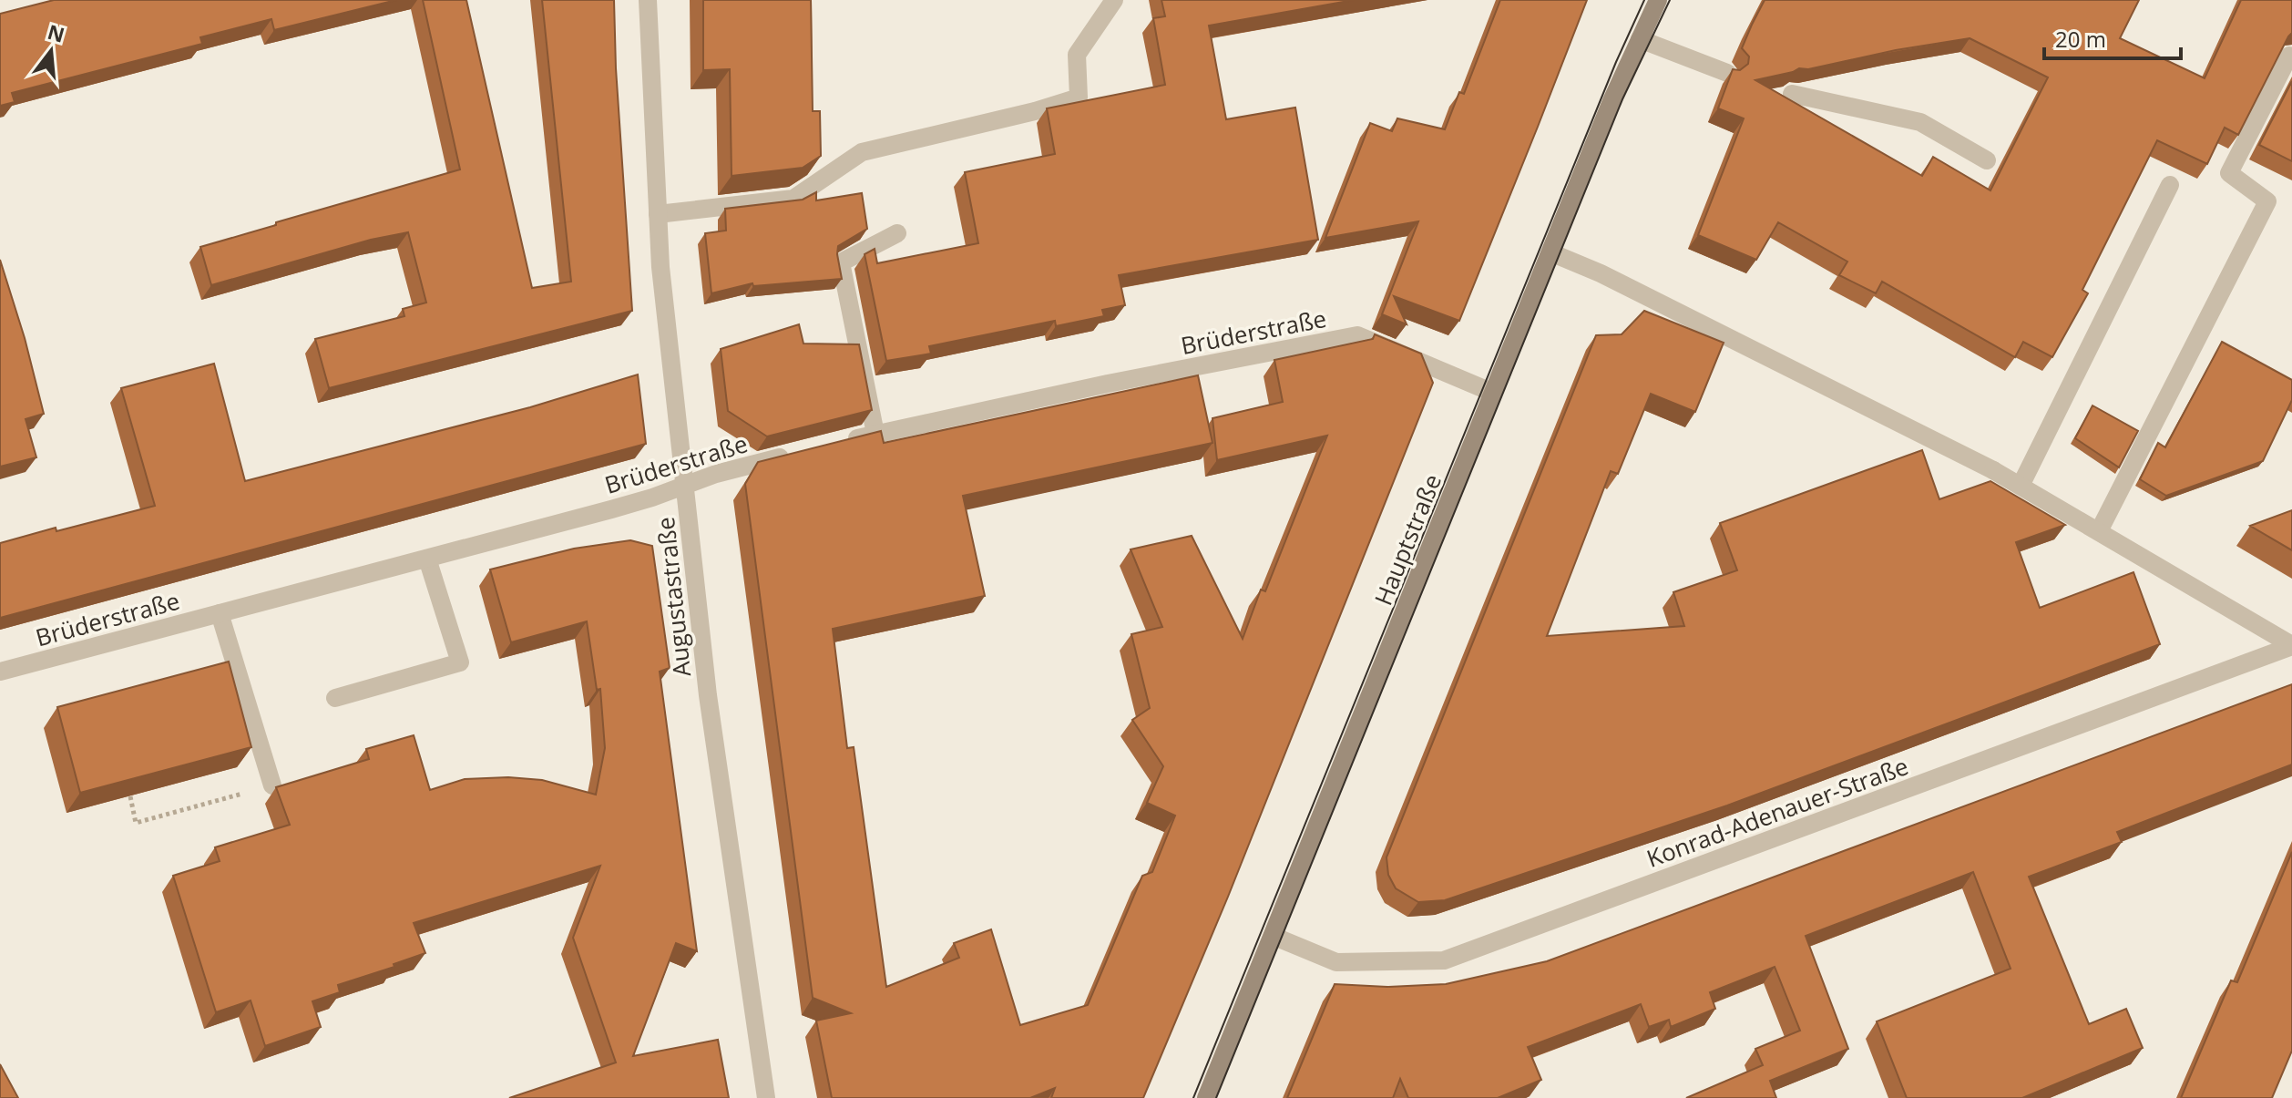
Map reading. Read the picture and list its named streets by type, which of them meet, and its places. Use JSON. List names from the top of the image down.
{
  "streets": {
    "main road": ["Hauptstraße"],
    "street": ["Brüderstraße", "Augustastraße", "Konrad-Adenauer-Straße"]
  },
  "crossings": [
    ["Brüderstraße", "Hauptstraße"],
    ["Brüderstraße", "Augustastraße"],
    ["Hauptstraße", "Konrad-Adenauer-Straße"]
  ],
  "scale_bar": "20 m",
  "north": "top"
}
